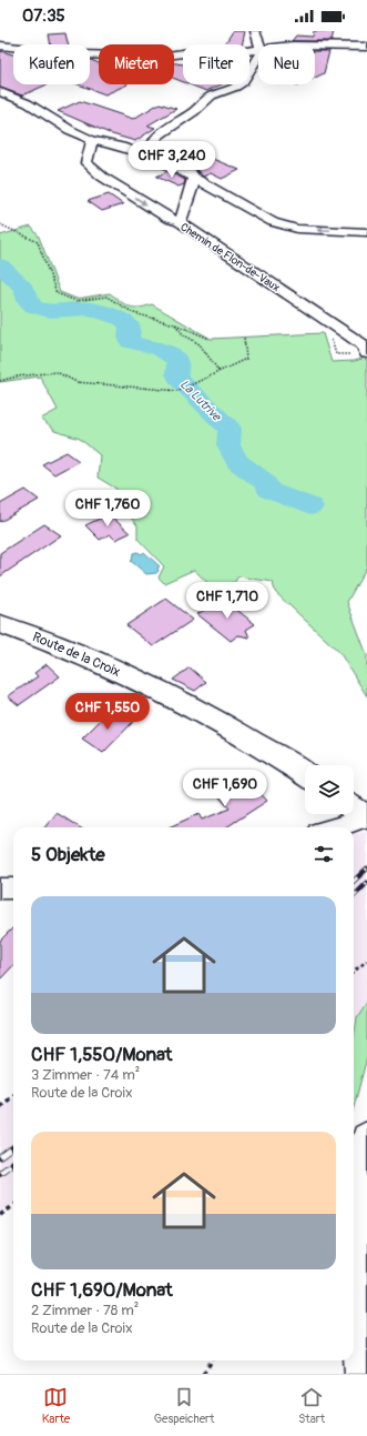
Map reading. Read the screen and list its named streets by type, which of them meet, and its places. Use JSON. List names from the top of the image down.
{
  "streets": {
    "street": ["Chemin de Flon-de-Vaux", "Route de la Croix"]
  },
  "water": ["La Lutrive"],
  "page": {
    "status": "07:35",
    "chip": [
      "Kaufen",
      "Mieten",
      "Filter",
      "Neu"
    ],
    "price": [
      "CHF 3,240",
      "CHF 1,760",
      "CHF 1,710",
      "CHF 1,550",
      "CHF 1,690"
    ],
    "heading": "5 Objekte",
    "list": [
      {
        "name": "CHF 1,550/Monat",
        "note": "3 Zimmer · 74 m² · Route de la Croix"
      },
      {
        "name": "CHF 1,690/Monat",
        "note": "2 Zimmer · 78 m² · Route de la Croix"
      }
    ],
    "tabs": ["Karte", "Gespeichert", "Start"]
  }
}
